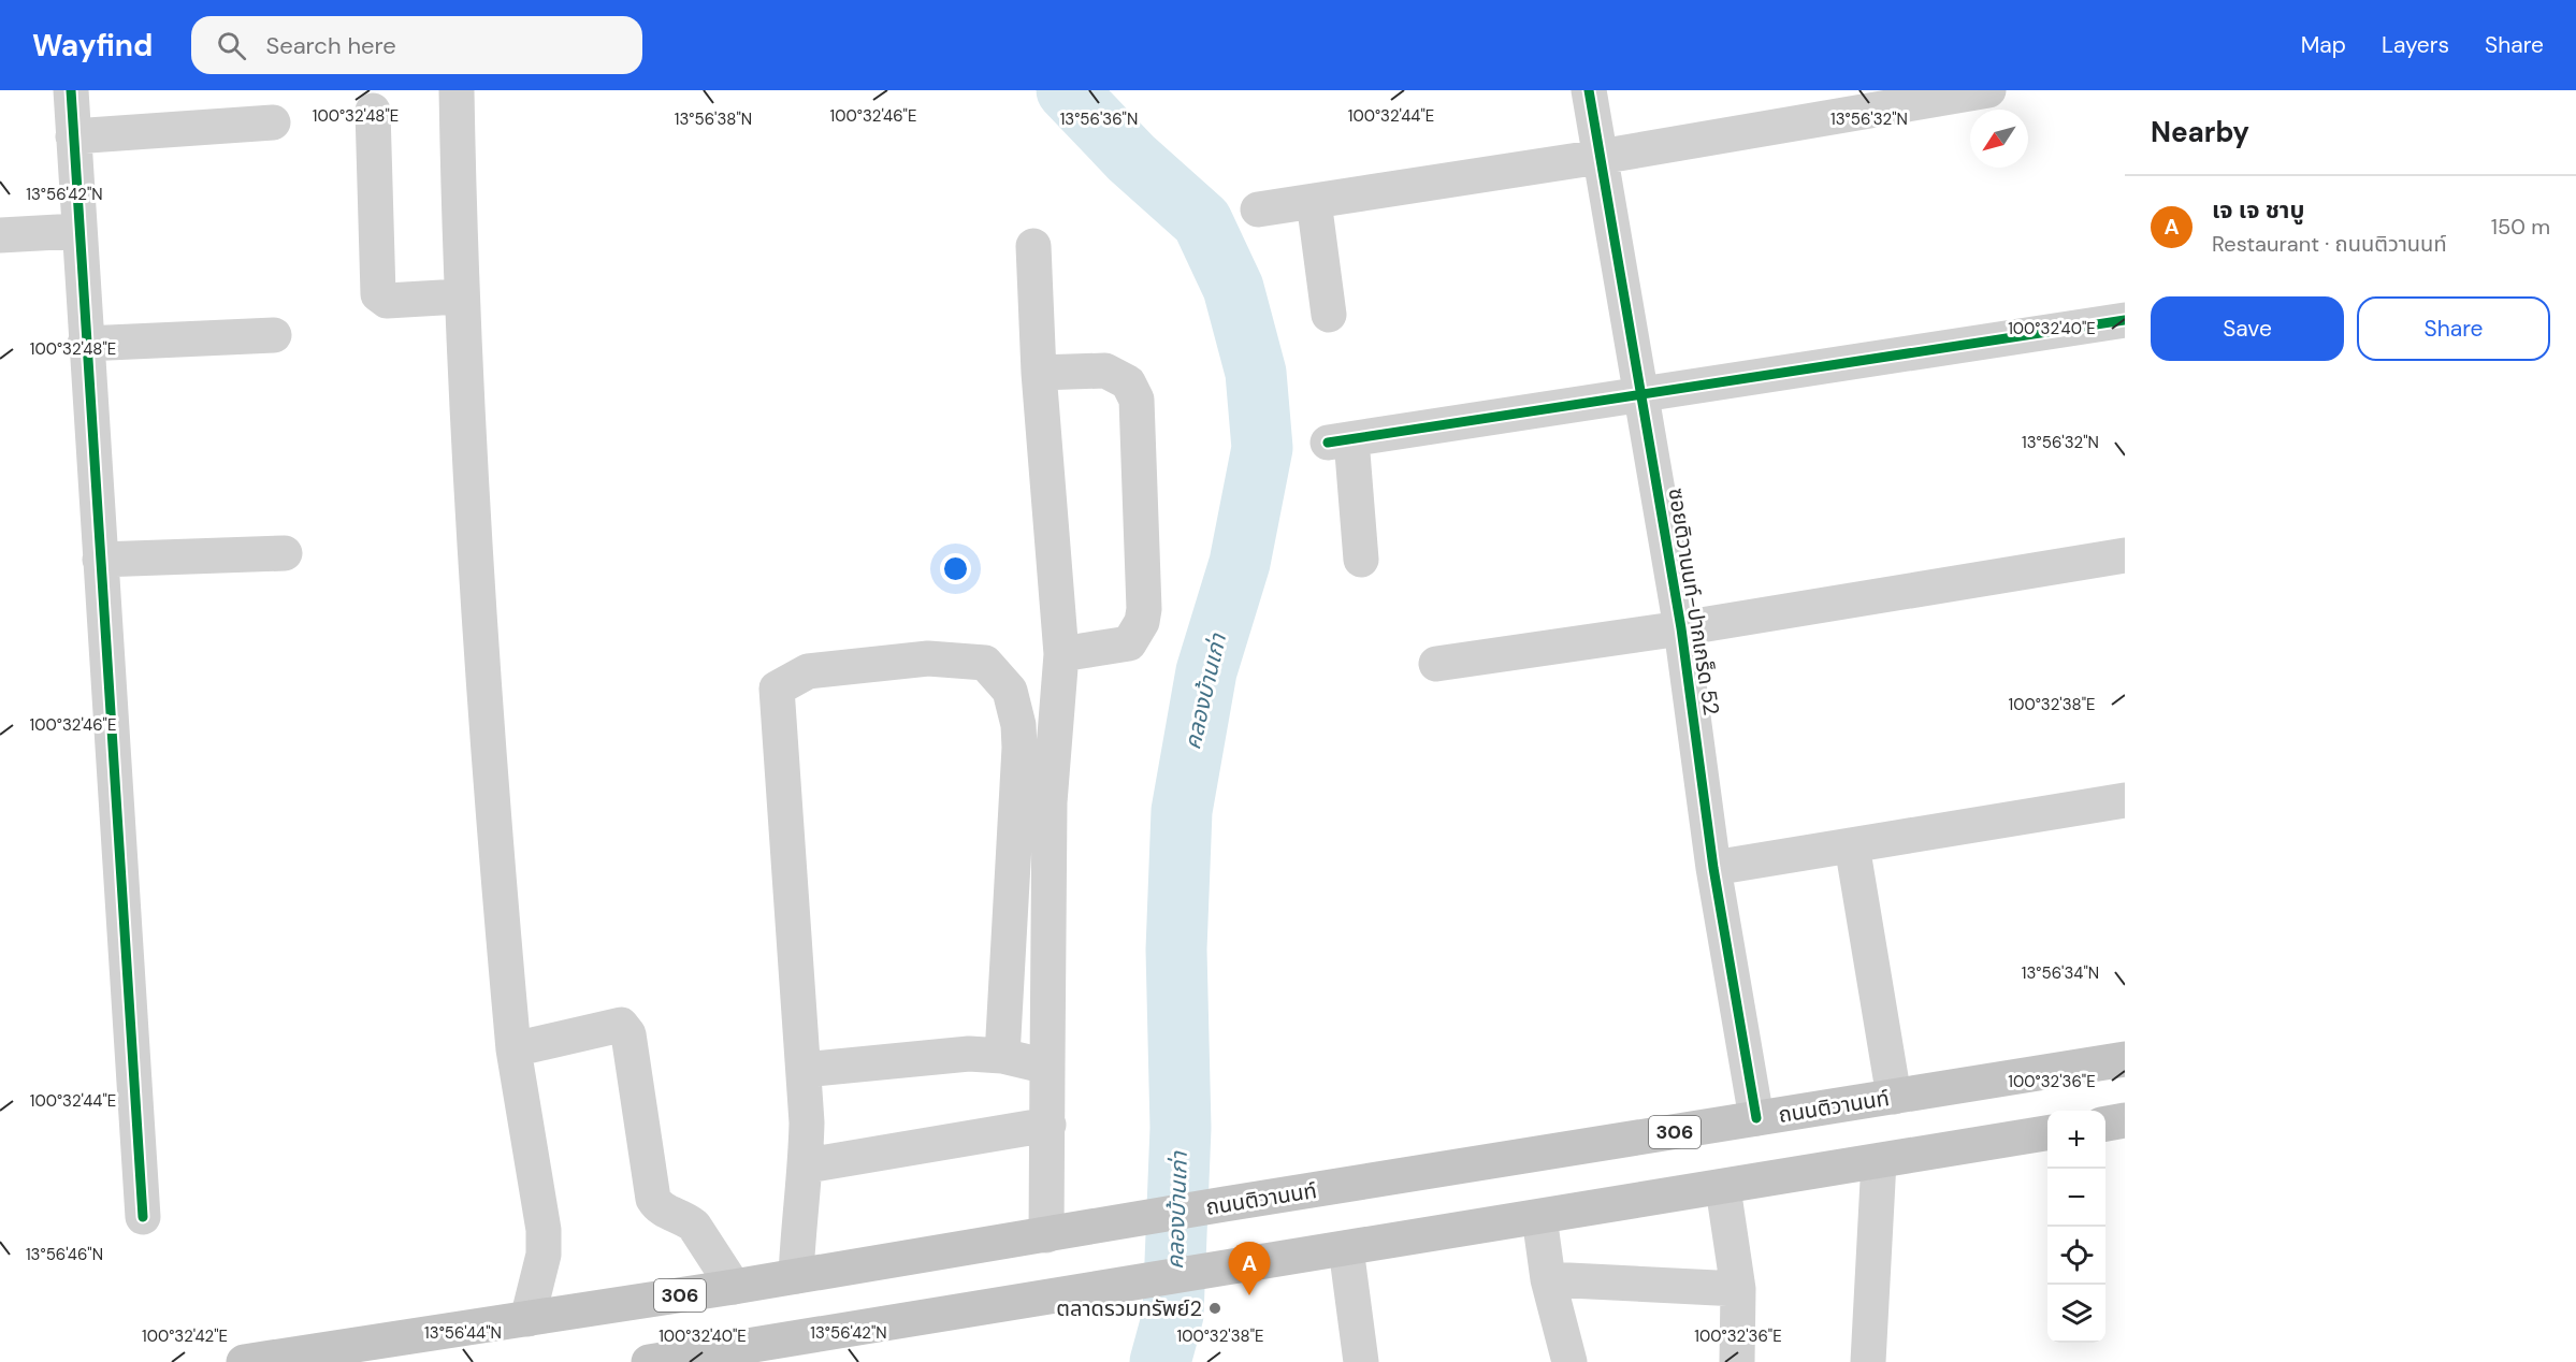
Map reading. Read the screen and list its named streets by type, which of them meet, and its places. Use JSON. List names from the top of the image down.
{
  "streets": {
    "main road": ["ถนนติวานนท์", "306"],
    "street": ["ซอยติวานนท์-ปากเกร็ด 52"]
  },
  "crossings": [
    ["ซอยติวานนท์-ปากเกร็ด 52", "ถนนติวานนท์"]
  ],
  "water": ["คลองบ้านเก่า"],
  "places": ["ตลาดรวมทรัพย์2"],
  "north": "bottom left",
  "page": {
    "header": "Wayfind",
    "search": "Search here",
    "nav": ["Map", "Layers", "Share"],
    "heading": "Nearby",
    "list": [
      {
        "mark": "A",
        "name": "เจ เจ ชาบู",
        "note": "Restaurant · ถนนติวานนท์",
        "value": "150 m"
      }
    ],
    "buttons": ["Save", "Share"],
    "map_buttons": ["+", "−"],
    "pins": "A"
  },
  "coordinates": [
    "100°32'48\"E",
    "100°32'46\"E",
    "100°32'44\"E",
    "13°56'38\"N",
    "13°56'36\"N",
    "13°56'32\"N",
    "13°56'42\"N",
    "100°32'40\"E",
    "100°32'38\"E",
    "13°56'34\"N",
    "100°32'36\"E",
    "13°56'46\"N",
    "13°56'44\"N",
    "100°32'42\"E"
  ]
}
